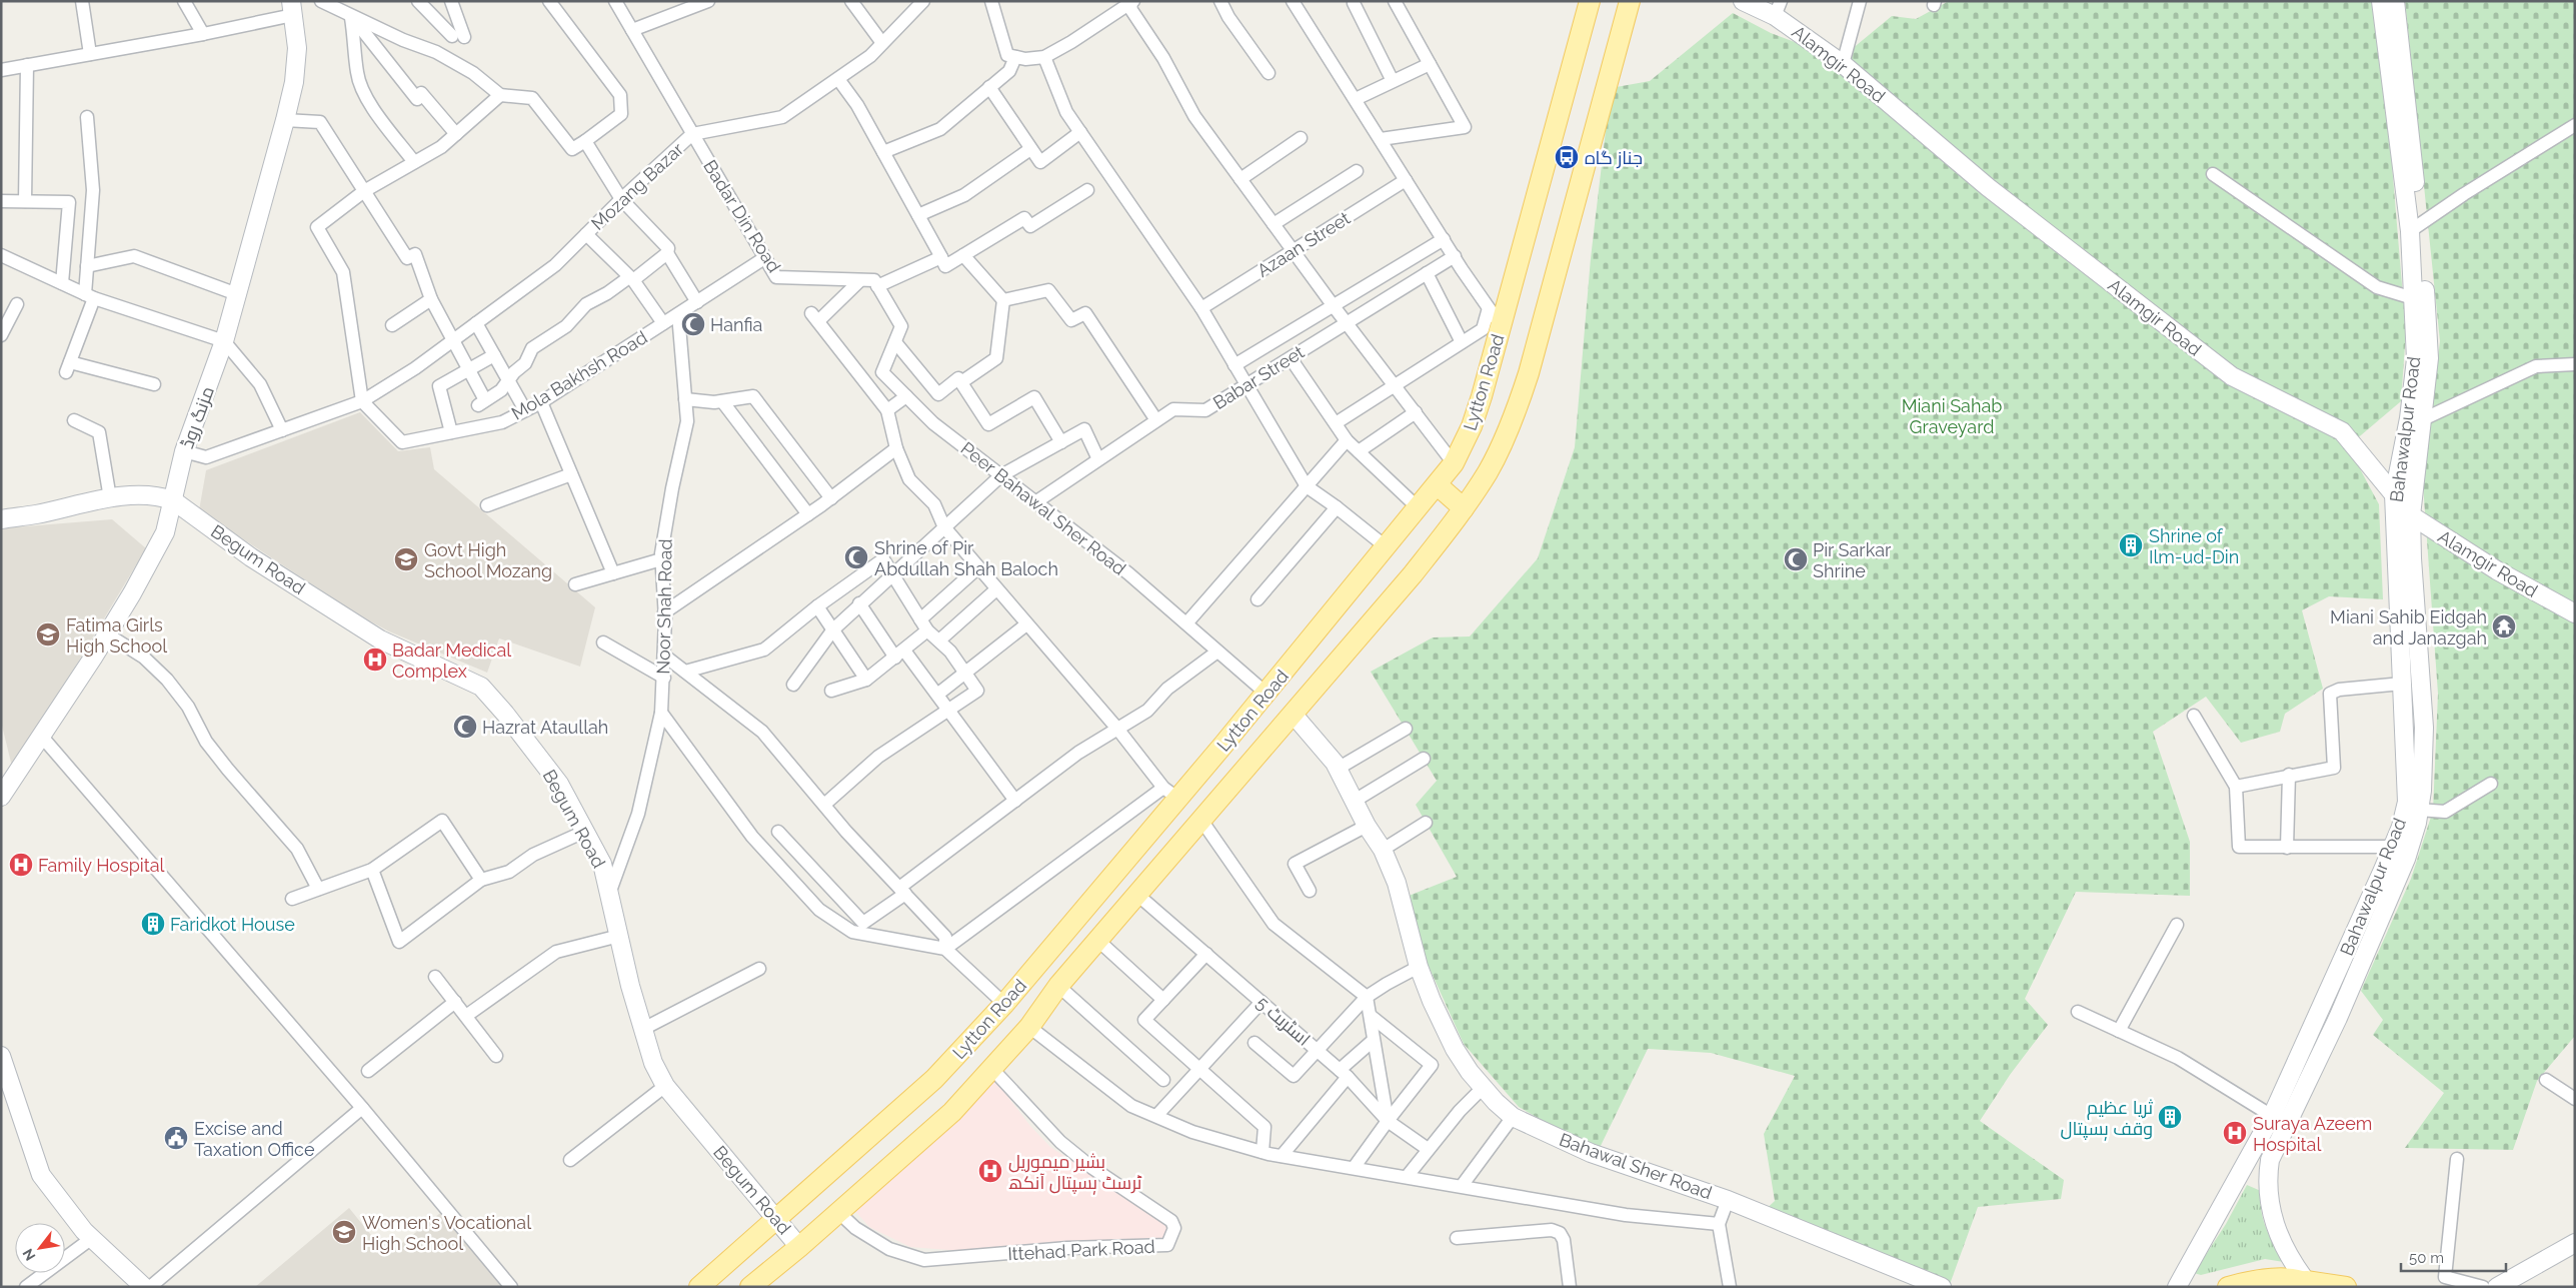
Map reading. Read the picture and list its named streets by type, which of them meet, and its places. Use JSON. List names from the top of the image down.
{
  "streets": {
    "main road": [
      "Alamgir Road",
      "Lytton Road",
      "مزنگ روڈ",
      "Bahawalpur Road",
      "Begum Road",
      "Bahawal Sher Road"
    ],
    "street": [
      "Mozang Bazar",
      "Badar Din Road",
      "Azaan Street",
      "Mola Bakhsh Road",
      "Babar Street",
      "Peer Bahawal Sher Road",
      "Noor Shah Road",
      "اسٹریٹ 5",
      "Ittehad Park Road"
    ]
  },
  "crossings": [
    ["Alamgir Road", "Bahawalpur Road"],
    ["Mozang Bazar", "Badar Din Road"],
    ["Mozang Bazar", "Mola Bakhsh Road"],
    ["Mozang Bazar", "مزنگ روڈ"],
    ["Badar Din Road", "Mola Bakhsh Road"],
    ["Badar Din Road", "Peer Bahawal Sher Road"],
    ["Mola Bakhsh Road", "Noor Shah Road"],
    ["Babar Street", "Peer Bahawal Sher Road"],
    ["Lytton Road", "Peer Bahawal Sher Road"],
    ["Lytton Road", "Begum Road"],
    ["Lytton Road", "اسٹریٹ 5"],
    ["Lytton Road", "Bahawal Sher Road"],
    ["Lytton Road", "Ittehad Park Road"],
    ["مزنگ روڈ", "Begum Road"],
    ["Begum Road", "Noor Shah Road"]
  ],
  "parks": ["Miani Sahab Graveyard"],
  "places": {
    "bus stop": ["جناز گاہ"],
    "mosque": [
      "Hanfia",
      "Shrine of Pir Abdullah Shah Baloch",
      "Pir Sarkar Shrine",
      "Hazrat Ataullah"
    ],
    "building": ["Shrine of Ilm-ud-Din", "Faridkot House", "ثریا عظیم وقف ہسپتال"],
    "school or university": ["Govt High School Mozang", "Fatima Girls High School", "Women's Vocational High School"],
    "temple": ["Miani Sahib Eidgah and Janazgah"],
    "hospital": [
      "Badar Medical Complex",
      "Family Hospital",
      "Suraya Azeem Hospital",
      "بشیر میموریل ٹرسٹ ہسپتال آنکھ"
    ],
    "public building": ["Excise and Taxation Office"]
  },
  "scale_bar": "50 m",
  "north": "bottom left"
}
